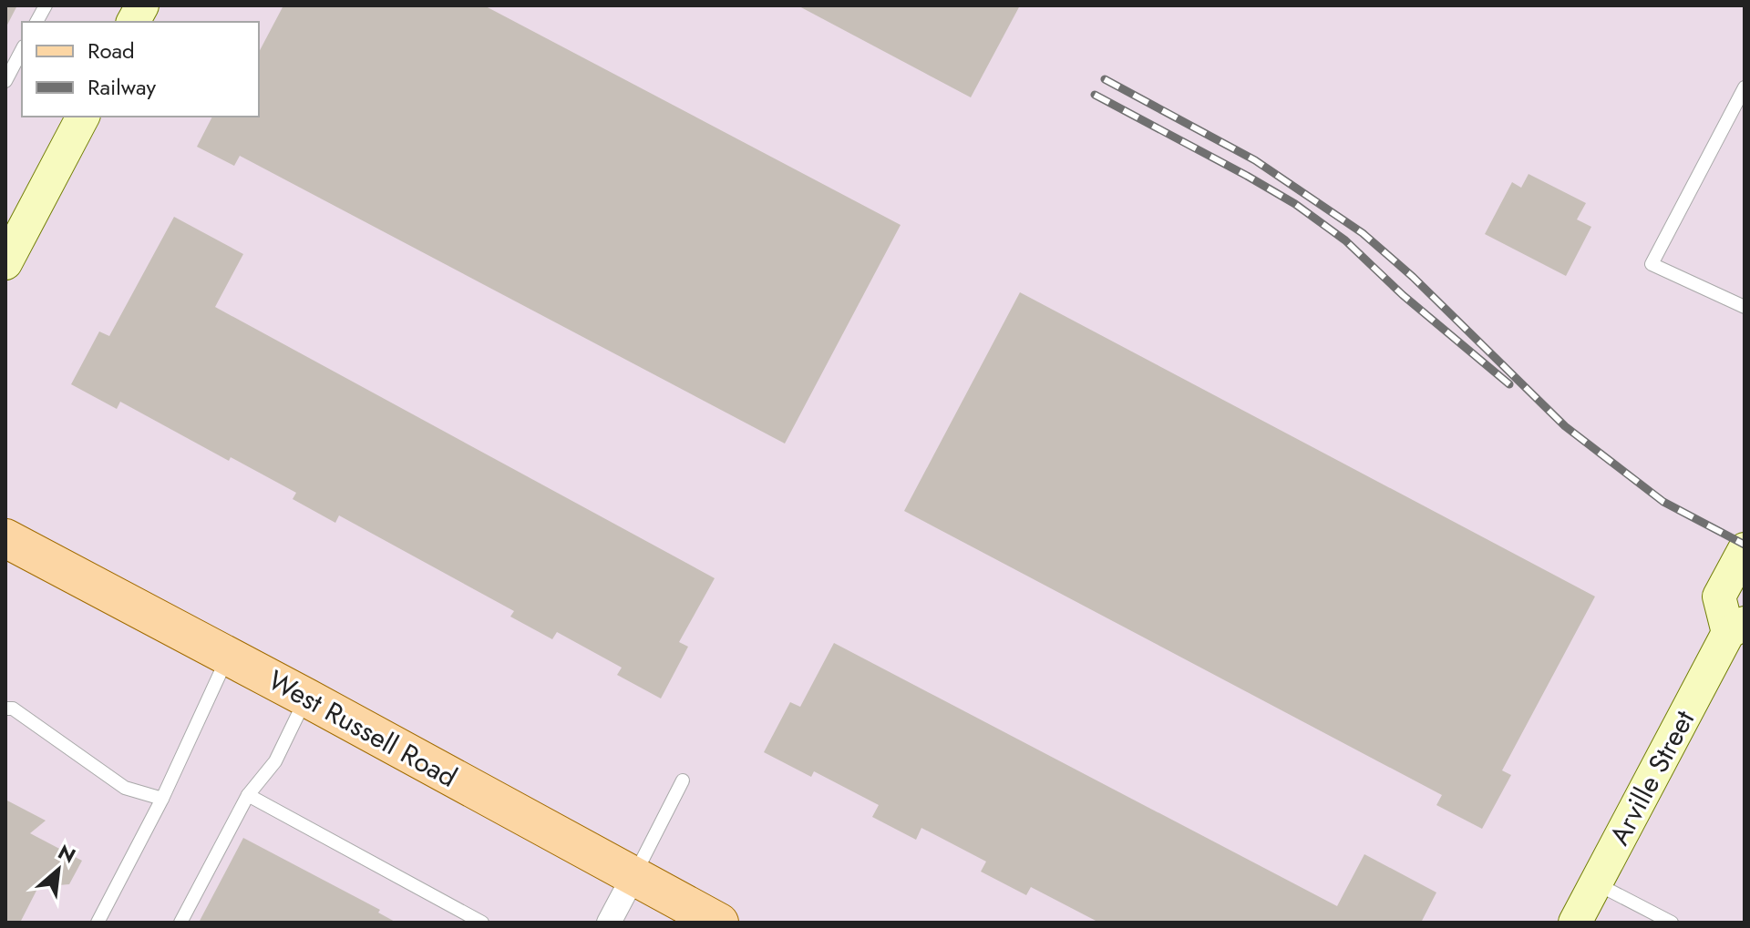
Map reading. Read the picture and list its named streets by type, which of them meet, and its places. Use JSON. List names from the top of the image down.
{
  "streets": {
    "main road": ["West Russell Road"],
    "street": ["Arville Street"]
  },
  "legend": ["Road", "Railway"],
  "north": "top right"
}
